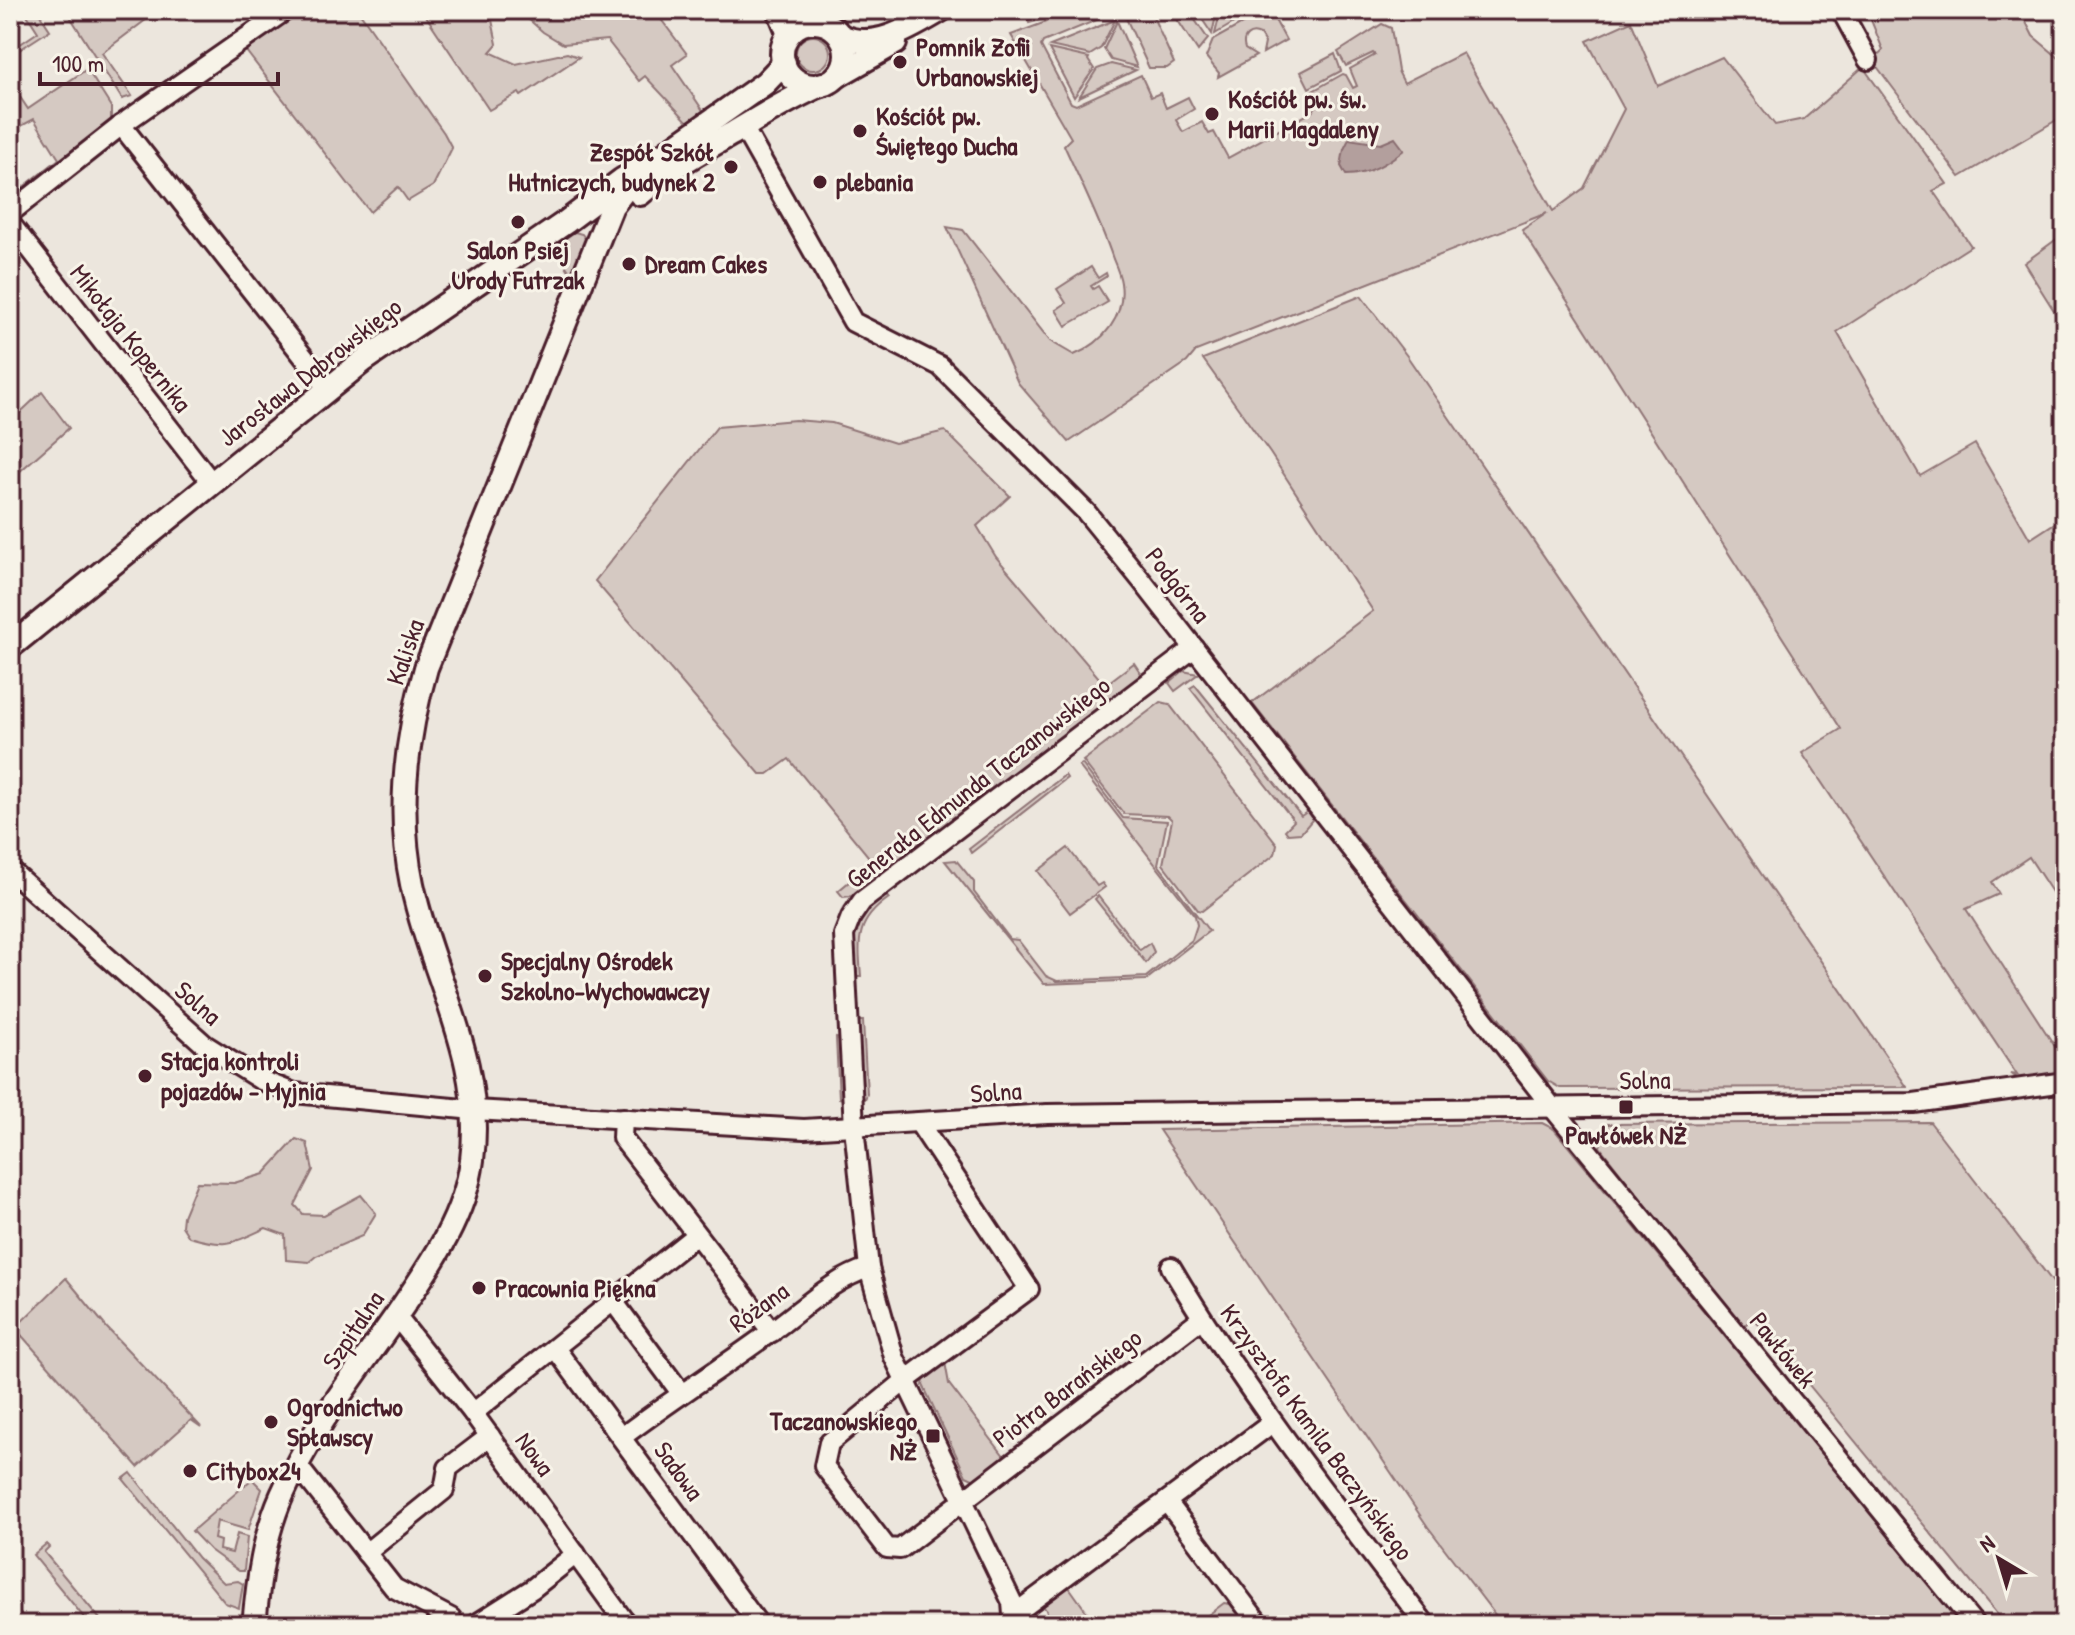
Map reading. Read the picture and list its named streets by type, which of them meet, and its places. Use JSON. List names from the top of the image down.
{
  "streets": {
    "street": [
      "Mikołaja Kopernika",
      "Jarosława Dąbrowskiego",
      "Podgórna",
      "Kaliska",
      "Generała Edmunda Taczanowskiego",
      "Solna",
      "Różana",
      "Szpitalna",
      "Pawłówek",
      "Piotra Barańskiego",
      "Krzysztofa Kamila Baczyńskiego",
      "Nowa",
      "Sadowa"
    ]
  },
  "crossings": [
    ["Mikołaja Kopernika", "Jarosława Dąbrowskiego"],
    ["Jarosława Dąbrowskiego", "Kaliska"],
    ["Podgórna", "Generała Edmunda Taczanowskiego"],
    ["Podgórna", "Solna"],
    ["Podgórna", "Pawłówek"],
    ["Kaliska", "Solna"],
    ["Kaliska", "Szpitalna"],
    ["Generała Edmunda Taczanowskiego", "Solna"],
    ["Generała Edmunda Taczanowskiego", "Różana"],
    ["Generała Edmunda Taczanowskiego", "Piotra Barańskiego"],
    ["Solna", "Szpitalna"],
    ["Solna", "Pawłówek"],
    ["Solna", "Piotra Barańskiego"],
    ["Różana", "Sadowa"],
    ["Szpitalna", "Nowa"],
    ["Piotra Barańskiego", "Krzysztofa Kamila Baczyńskiego"]
  ],
  "places": {
    "other": [
      "Pomnik Zofii Urbanowskiej",
      "Kościół pw. św. Marii Magdaleny",
      "Kościół pw. Świętego Ducha",
      "Zespół Szkół Hutniczych, budynek 2",
      "plebania",
      "Salon Psiej Urody Futrzak",
      "Dream Cakes",
      "Specjalny Ośrodek Szkolno-Wychowawczy",
      "Stacja kontroli pojazdów - Myjnia",
      "Pracownia Piękna",
      "Ogrodnictwo Spławscy",
      "Citybox24"
    ],
    "transit": ["Pawłówek NŻ", "Taczanowskiego NŻ"]
  },
  "scale_bar": "100 m",
  "north": "top left"
}
